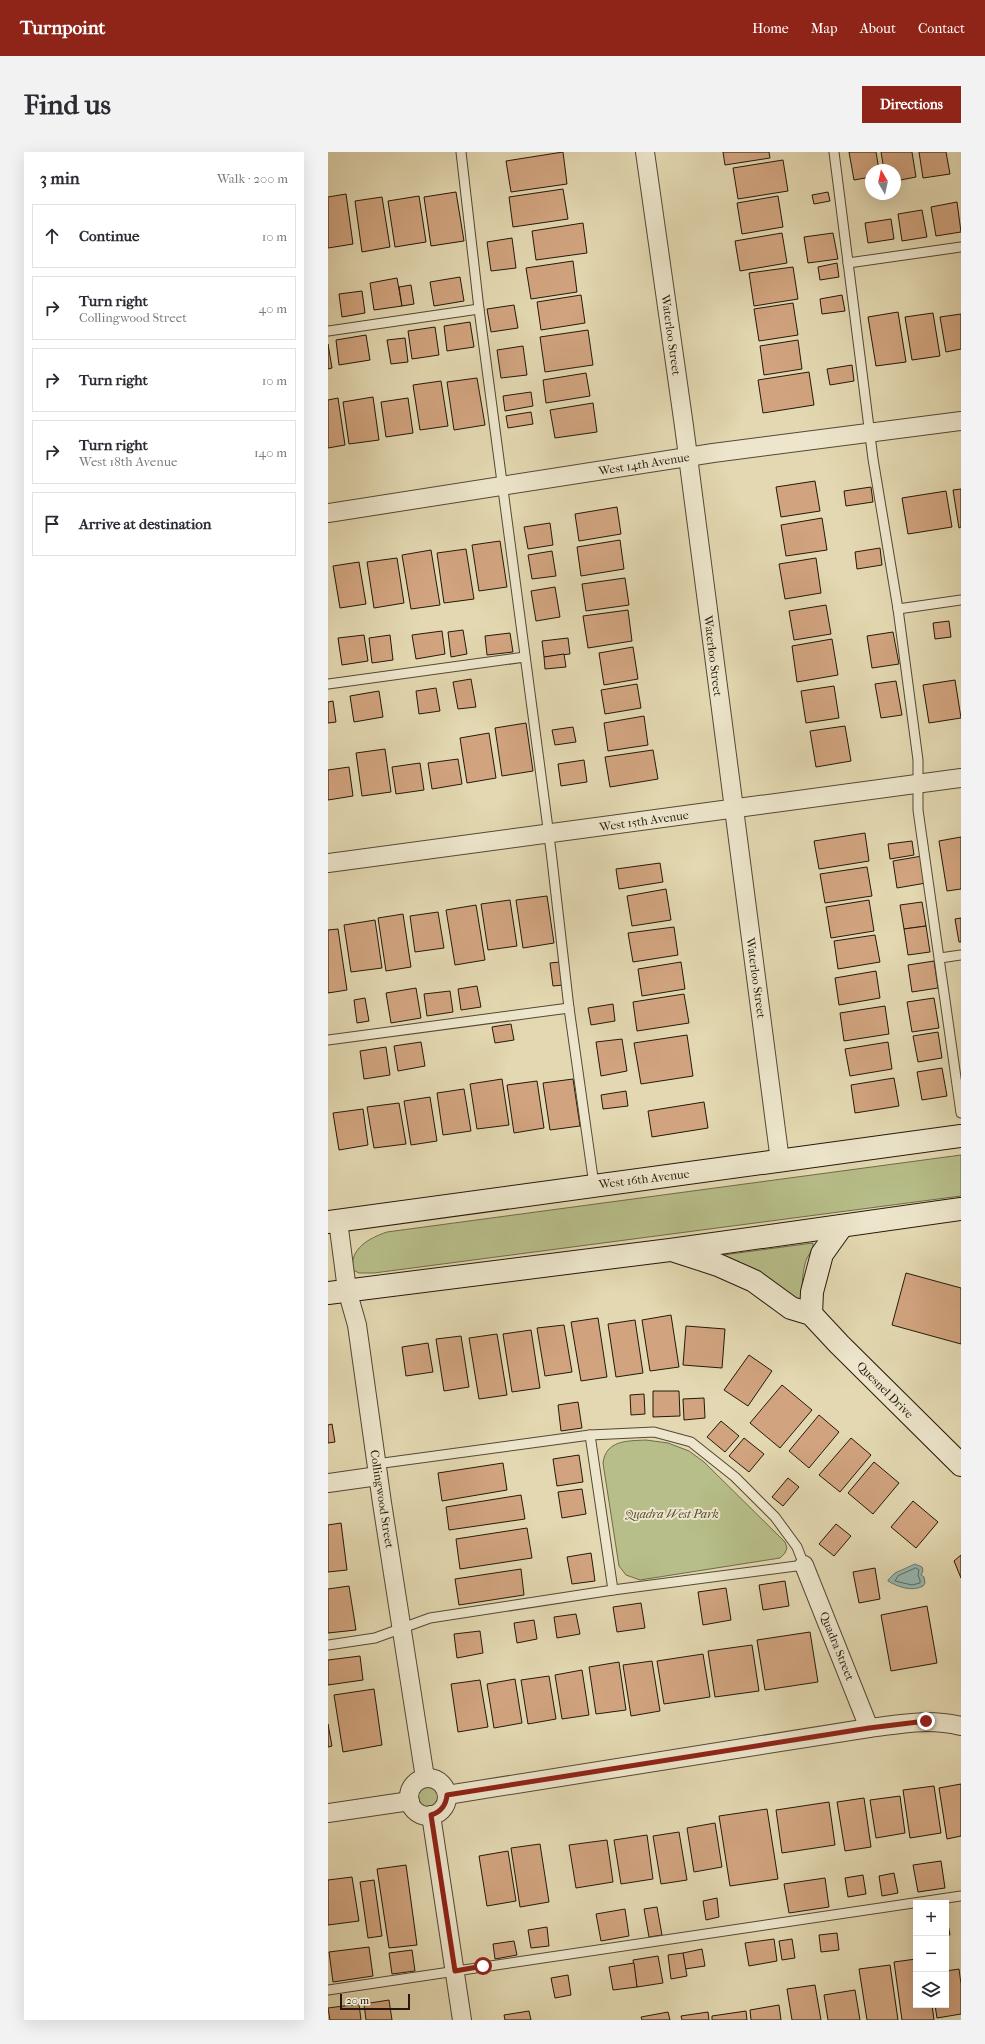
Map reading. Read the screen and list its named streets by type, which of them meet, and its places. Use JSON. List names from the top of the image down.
{
  "streets": {
    "main road": ["West 16th Avenue", "Quesnel Drive"],
    "street": [
      "Waterloo Street",
      "West 14th Avenue",
      "West 15th Avenue",
      "Collingwood Street",
      "Quadra Street"
    ]
  },
  "crossings": [
    ["Waterloo Street", "West 14th Avenue"],
    ["Waterloo Street", "West 15th Avenue"],
    ["Waterloo Street", "West 16th Avenue"],
    ["West 16th Avenue", "Collingwood Street"]
  ],
  "parks": ["Quadra West Park"],
  "scale_bar": "20 m",
  "north": "top",
  "page": {
    "header": "Turnpoint",
    "nav": [
      "Home",
      "Map",
      "About",
      "Contact"
    ],
    "buttons": "Directions",
    "title": "Find us",
    "heading": ["3 min", "Walk · 200 m"],
    "list": [
      ["Continue", "10 m"],
      ["Turn right", "Collingwood Street", "40 m"],
      ["Turn right", "10 m"],
      ["Turn right", "West 18th Avenue", "140 m"],
      "Arrive at destination"
    ],
    "map_buttons": ["+", "−"],
    "scale": "20 m"
  }
}
